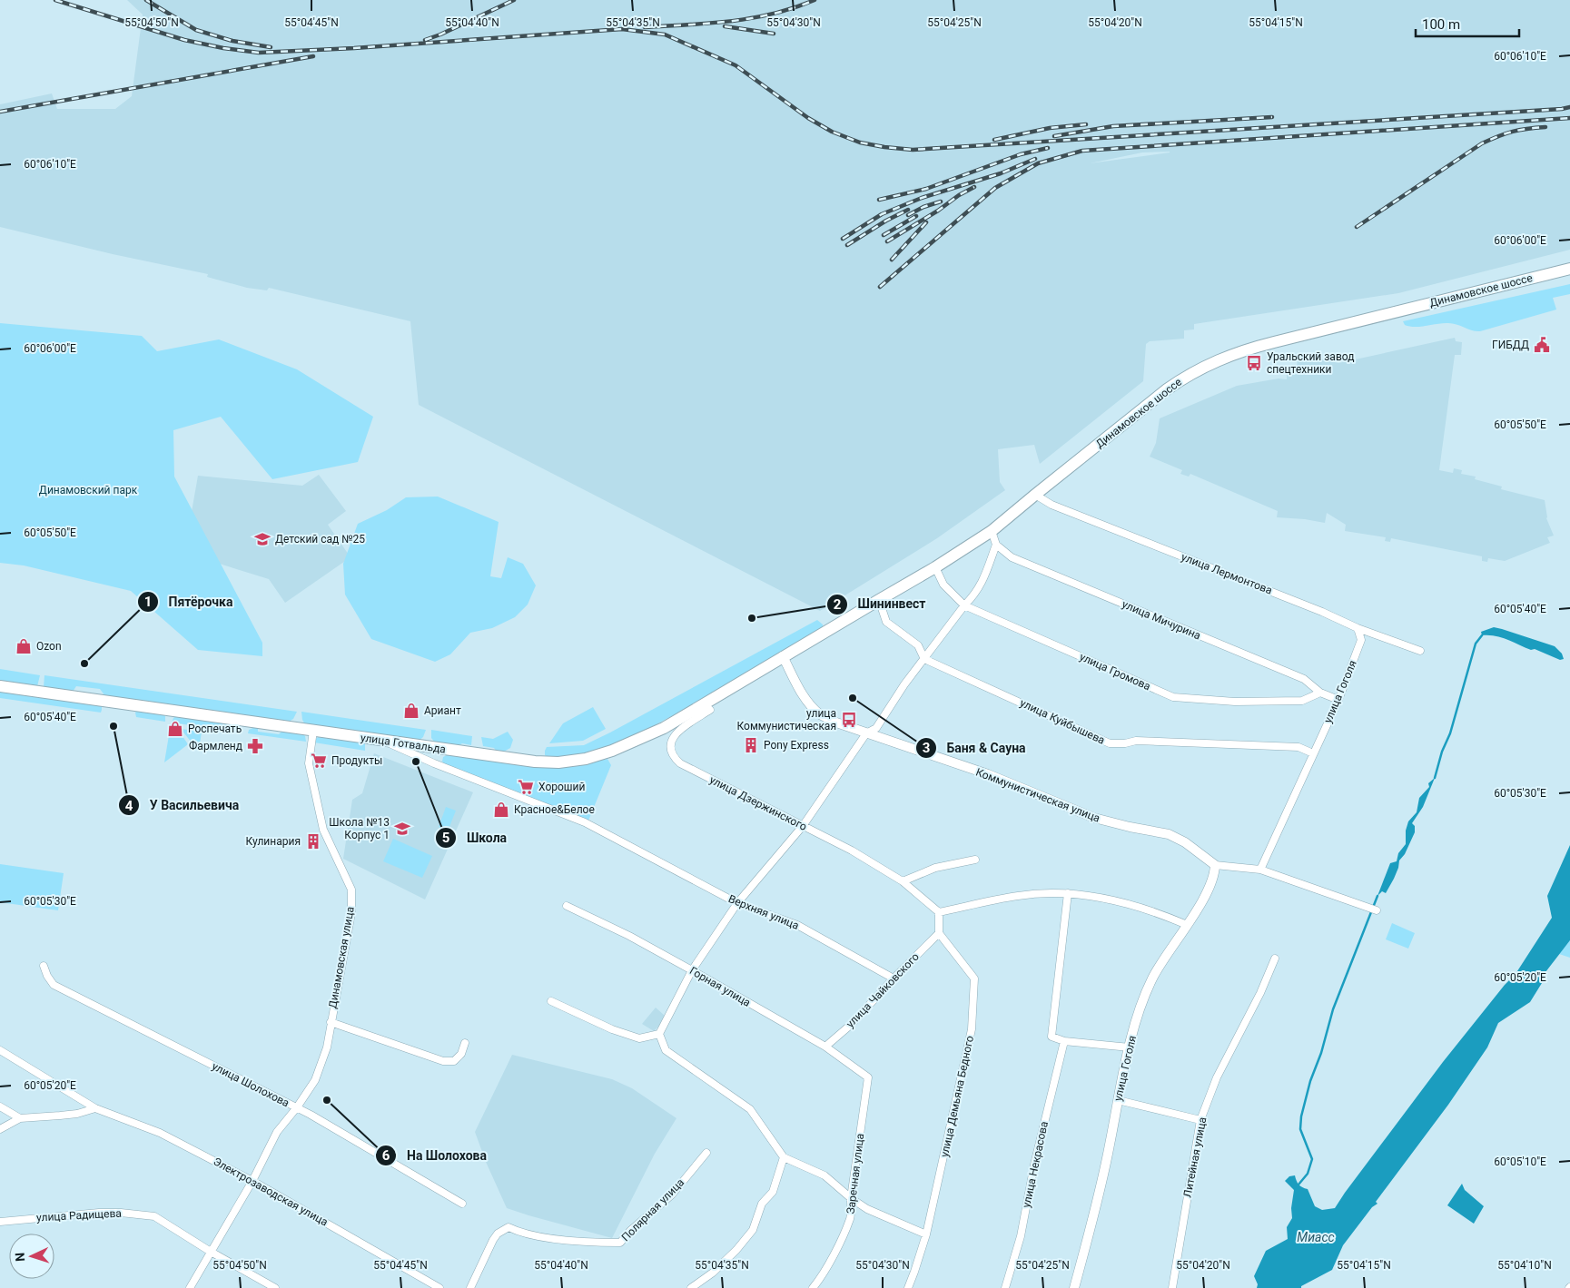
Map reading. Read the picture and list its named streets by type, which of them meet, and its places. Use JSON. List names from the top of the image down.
{
  "streets": {
    "main road": ["Динамовское шоссе", "улица Готвальда"],
    "street": [
      "улица Лермонтова",
      "улица Мичурина",
      "улица Громова",
      "улица Гоголя",
      "улица Куйбышева",
      "Коммунистическая улица",
      "улица Дзержинского",
      "Верхняя улица",
      "Динамовская улица",
      "Горная улица",
      "улица Чайковского",
      "улица Шолохова",
      "улица Демьяна Бедного",
      "Литейная улица",
      "улица Некрасова",
      "Заречная улица",
      "Электрозаводская улица",
      "Полярная улица",
      "улица Радищева"
    ]
  },
  "crossings": [
    ["Динамовское шоссе", "улица Лермонтова"],
    ["Динамовское шоссе", "улица Громова"],
    ["Динамовское шоссе", "улица Готвальда"],
    ["Динамовское шоссе", "Коммунистическая улица"],
    ["улица Лермонтова", "улица Гоголя"],
    ["улица Мичурина", "улица Громова"],
    ["улица Мичурина", "улица Гоголя"],
    ["улица Гоголя", "улица Куйбышева"],
    ["улица Гоголя", "Коммунистическая улица"],
    ["улица Готвальда", "Коммунистическая улица"],
    ["улица Готвальда", "Верхняя улица"],
    ["улица Готвальда", "Динамовская улица"],
    ["Верхняя улица", "улица Чайковского"],
    ["Динамовская улица", "улица Шолохова"],
    ["Динамовская улица", "Электрозаводская улица"],
    ["Динамовская улица", "улица Радищева"],
    ["Горная улица", "улица Чайковского"],
    ["Горная улица", "Заречная улица"],
    ["улица Чайковского", "улица Демьяна Бедного"]
  ],
  "water": ["Миасс"],
  "parks": ["Динамовский парк"],
  "places": {
    "public building": ["ГИБДД"],
    "bus stop": ["Уральский завод спецтехники", "улица Коммунистическая"],
    "school or university": ["Детский сад №25", "Школа №13 Корпус 1"],
    "other": [
      "Шининвест",
      "Пятёрочка",
      "Баня & Сауна",
      "У Васильевича",
      "Школа",
      "На Шолохова"
    ],
    "shop": [
      "Ozon",
      "Ариант",
      "Роспечать",
      "Красное&Белое"
    ],
    "building": ["Pony Express", "Кулинария"],
    "pharmacy": ["Фармленд"],
    "supermarket": ["Продукты", "Хороший"]
  },
  "scale_bar": "100 m",
  "north": "left",
  "coordinates": [
    "55°04'50\"N",
    "55°04'45\"N",
    "55°04'40\"N",
    "55°04'35\"N",
    "55°04'30\"N",
    "55°04'25\"N",
    "55°04'20\"N",
    "55°04'15\"N",
    "60°06'10\"E",
    "60°06'00\"E",
    "60°05'50\"E",
    "60°05'40\"E",
    "60°05'30\"E",
    "60°05'20\"E",
    "60°05'10\"E",
    "55°04'10\"N"
  ]
}
